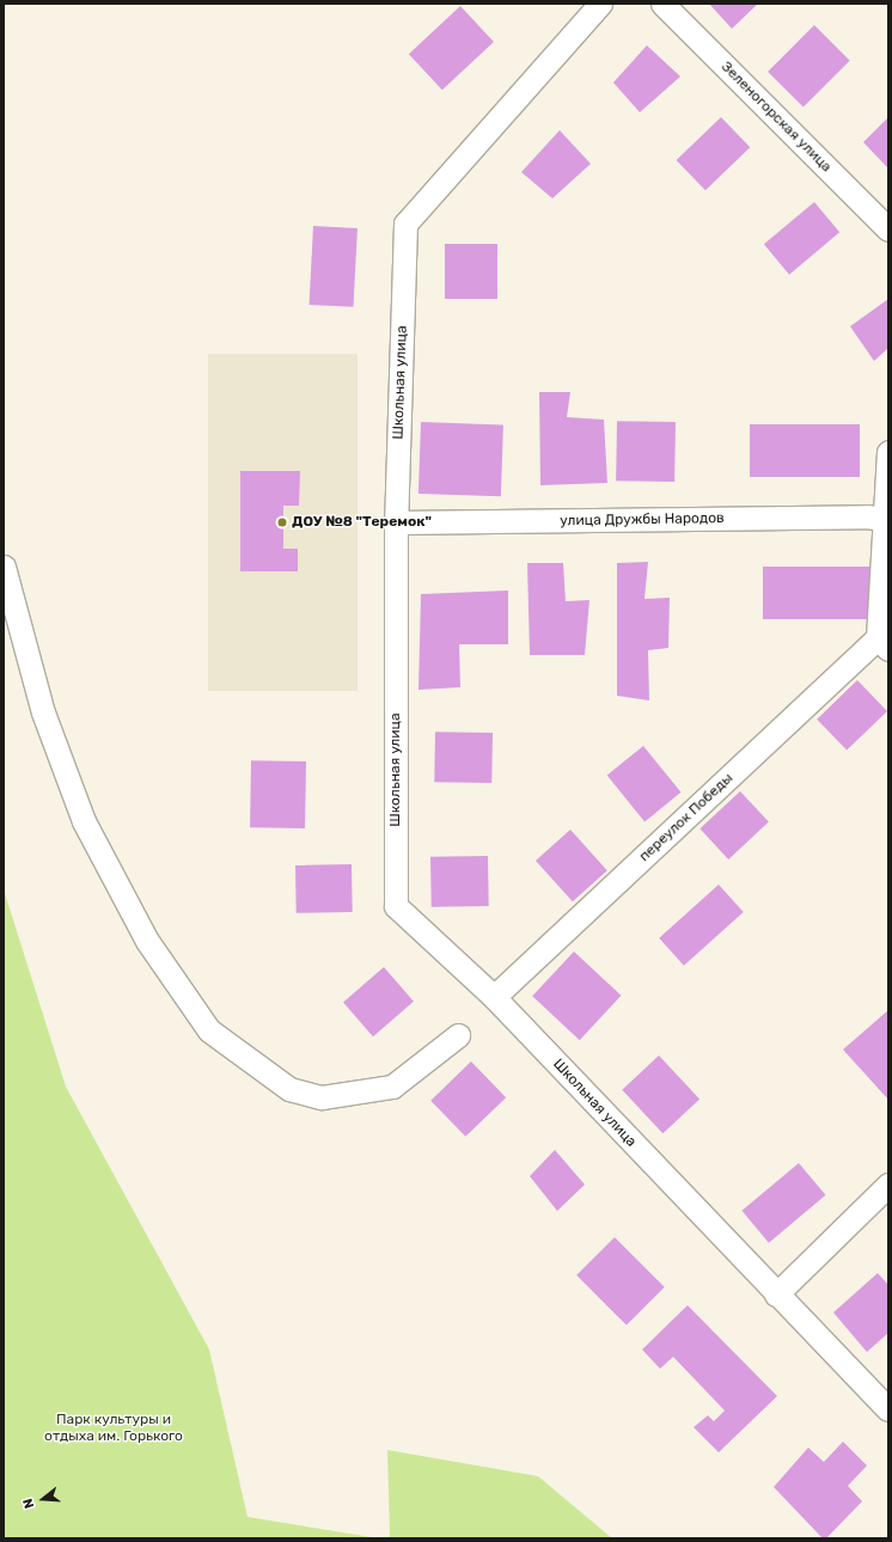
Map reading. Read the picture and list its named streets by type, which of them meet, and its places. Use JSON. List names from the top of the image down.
{
  "streets": {
    "street": [
      "Зеленогорская улица",
      "Школьная улица",
      "улица Дружбы Народов",
      "переулок Победы"
    ]
  },
  "crossings": [
    ["Школьная улица", "улица Дружбы Народов"],
    ["Школьная улица", "переулок Победы"]
  ],
  "parks": ["Парк культуры и отдыха им. Горького"],
  "places": ["ДОУ №8 \"Теремок\""],
  "north": "left"
}
